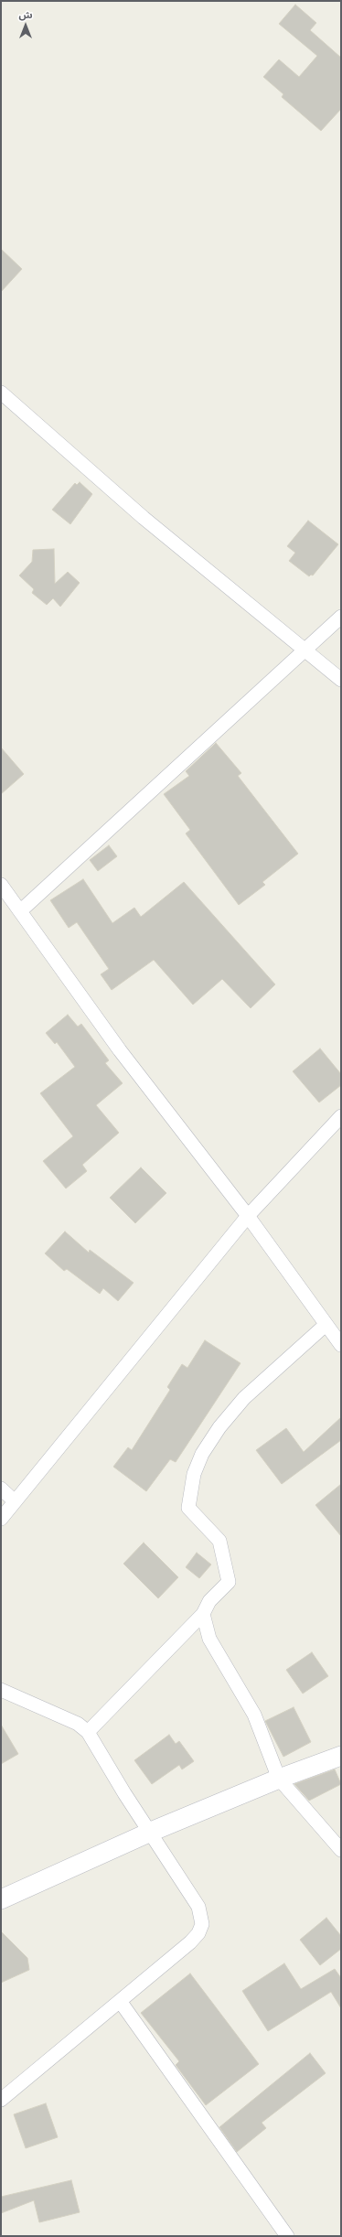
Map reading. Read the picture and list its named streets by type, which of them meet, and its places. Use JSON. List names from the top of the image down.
{
  "north": "top"
}
